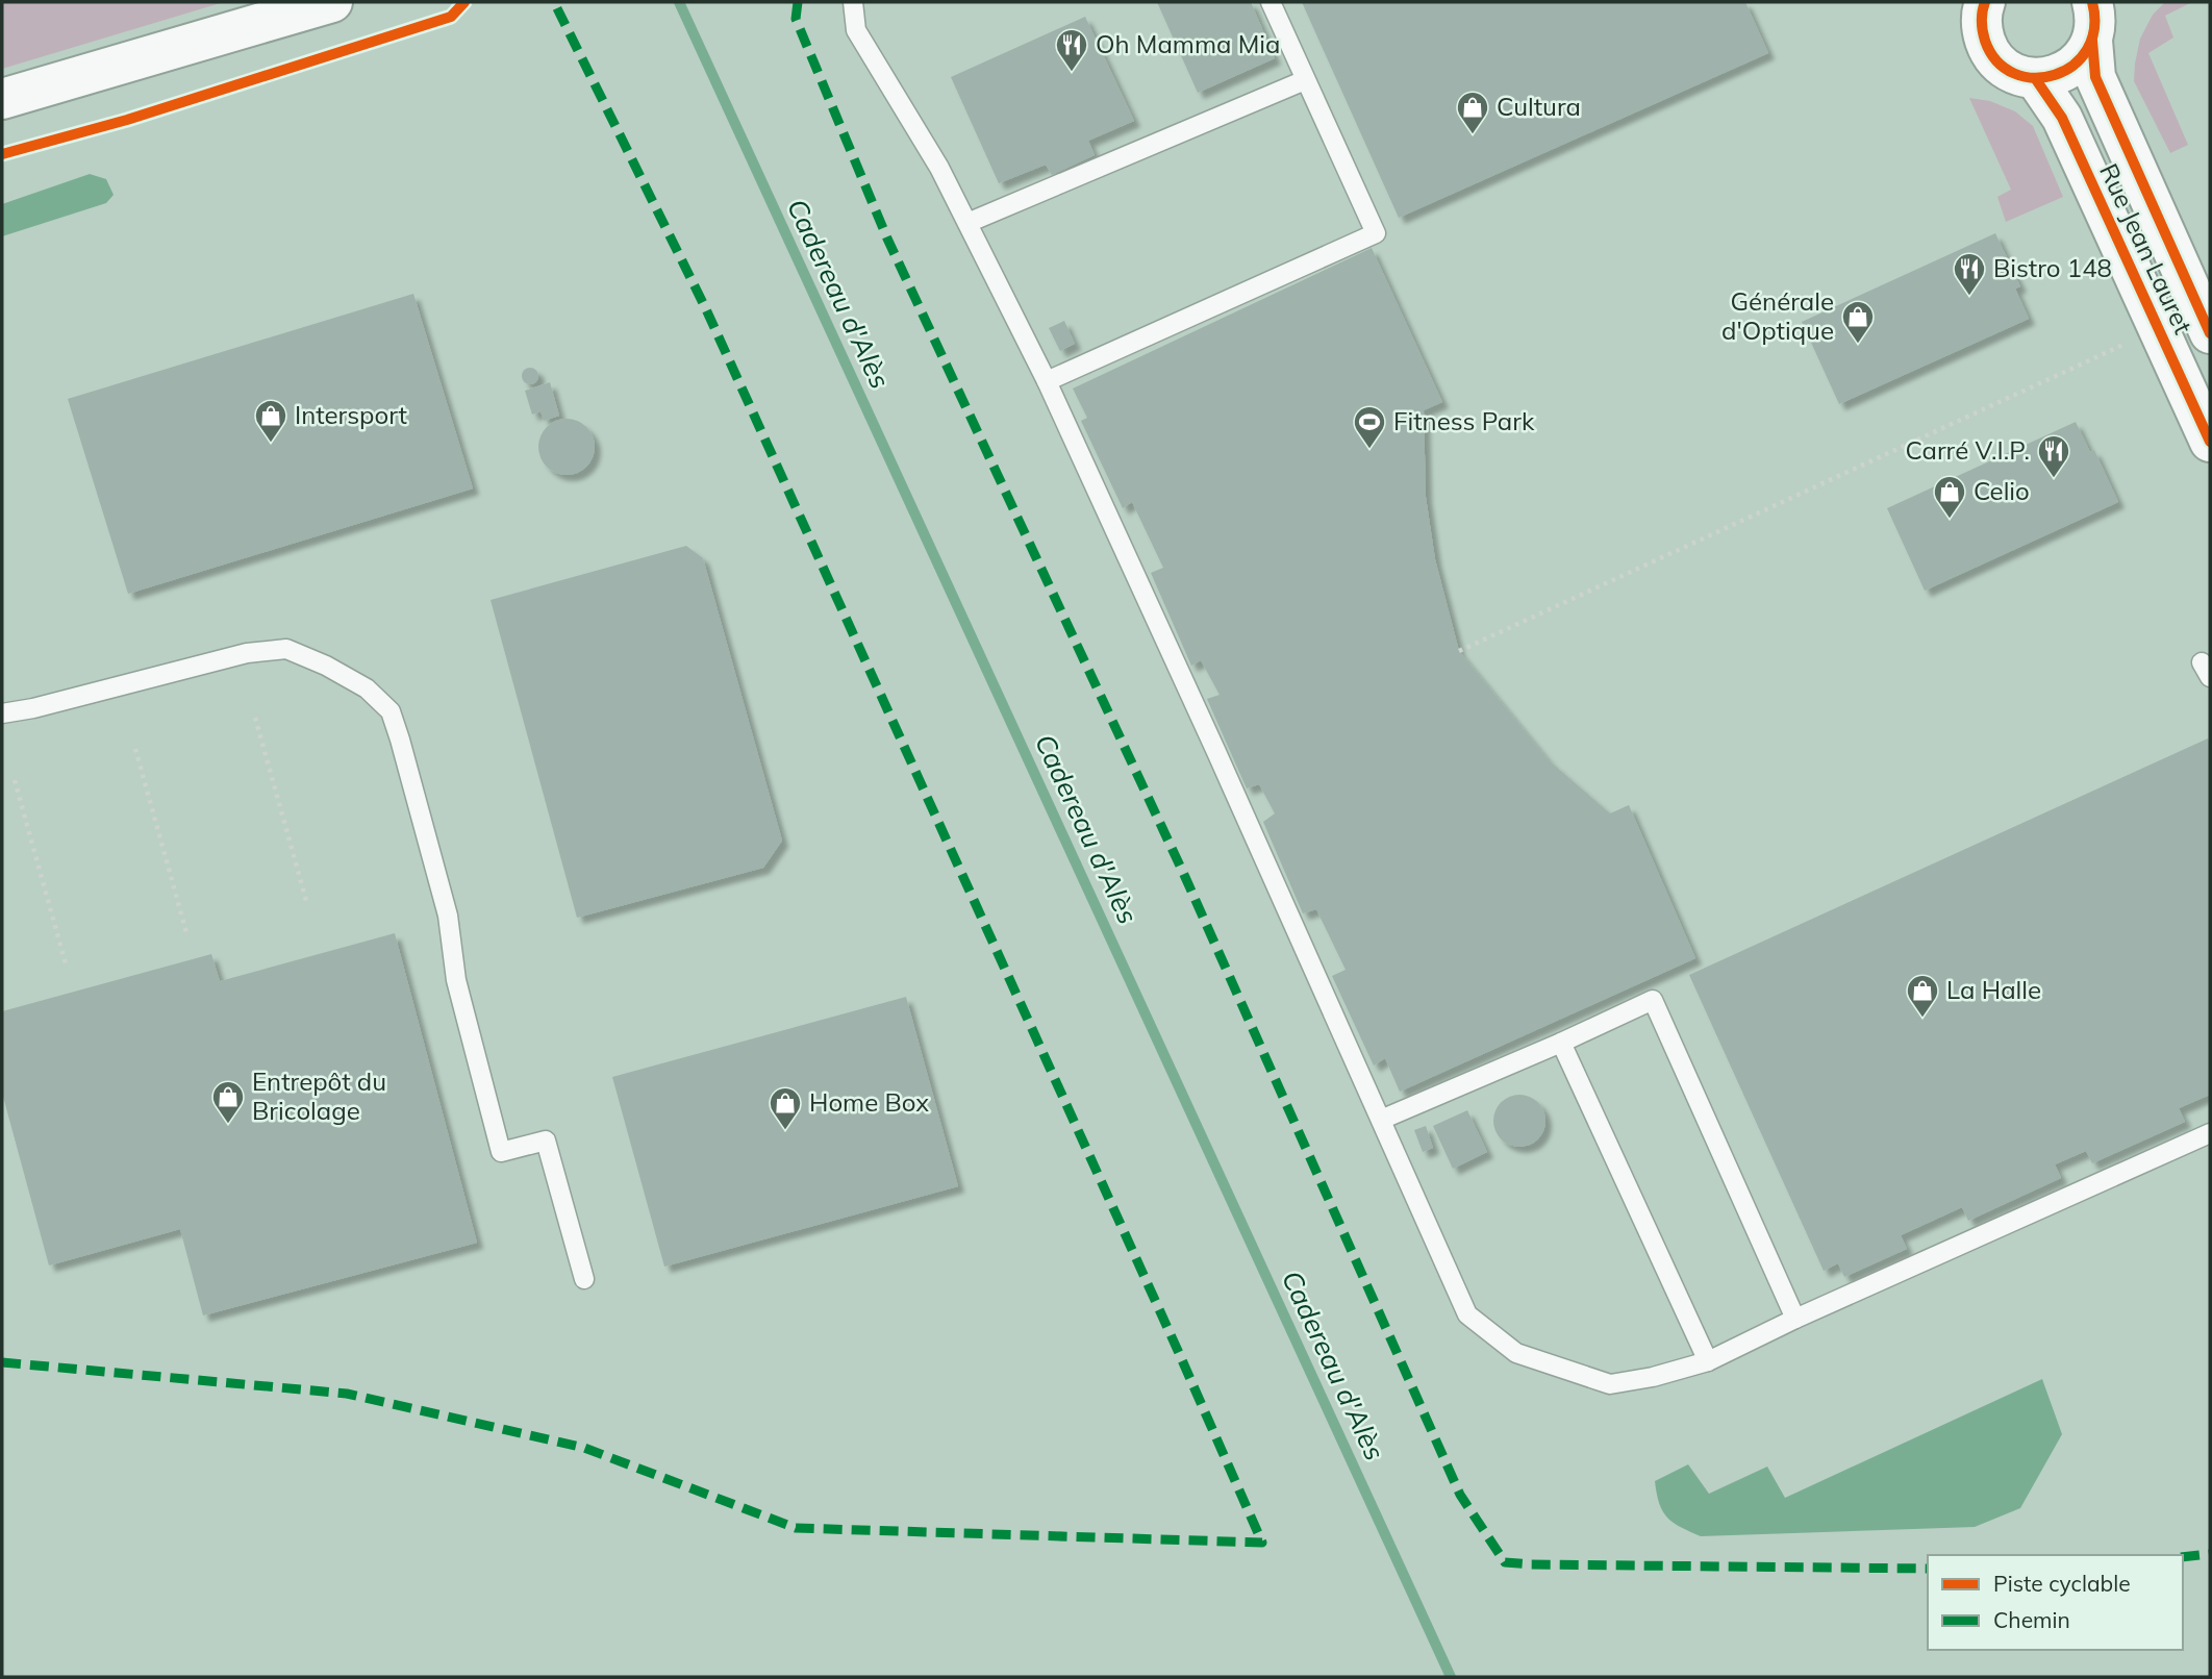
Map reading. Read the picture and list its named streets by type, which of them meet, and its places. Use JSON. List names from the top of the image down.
{
  "streets": {
    "street": ["Rue Jean Lauret"]
  },
  "water": ["Cadereau d'Alès"],
  "places": {
    "restaurant": ["Oh Mamma Mia", "Bistro 148", "Carré V.I.P."],
    "shop": [
      "Cultura",
      "Générale d'Optique",
      "Intersport",
      "Celio",
      "La Halle",
      "Entrepôt du Bricolage",
      "Home Box"
    ],
    "sports": ["Fitness Park"]
  },
  "legend": ["Piste cyclable", "Chemin"]
}
